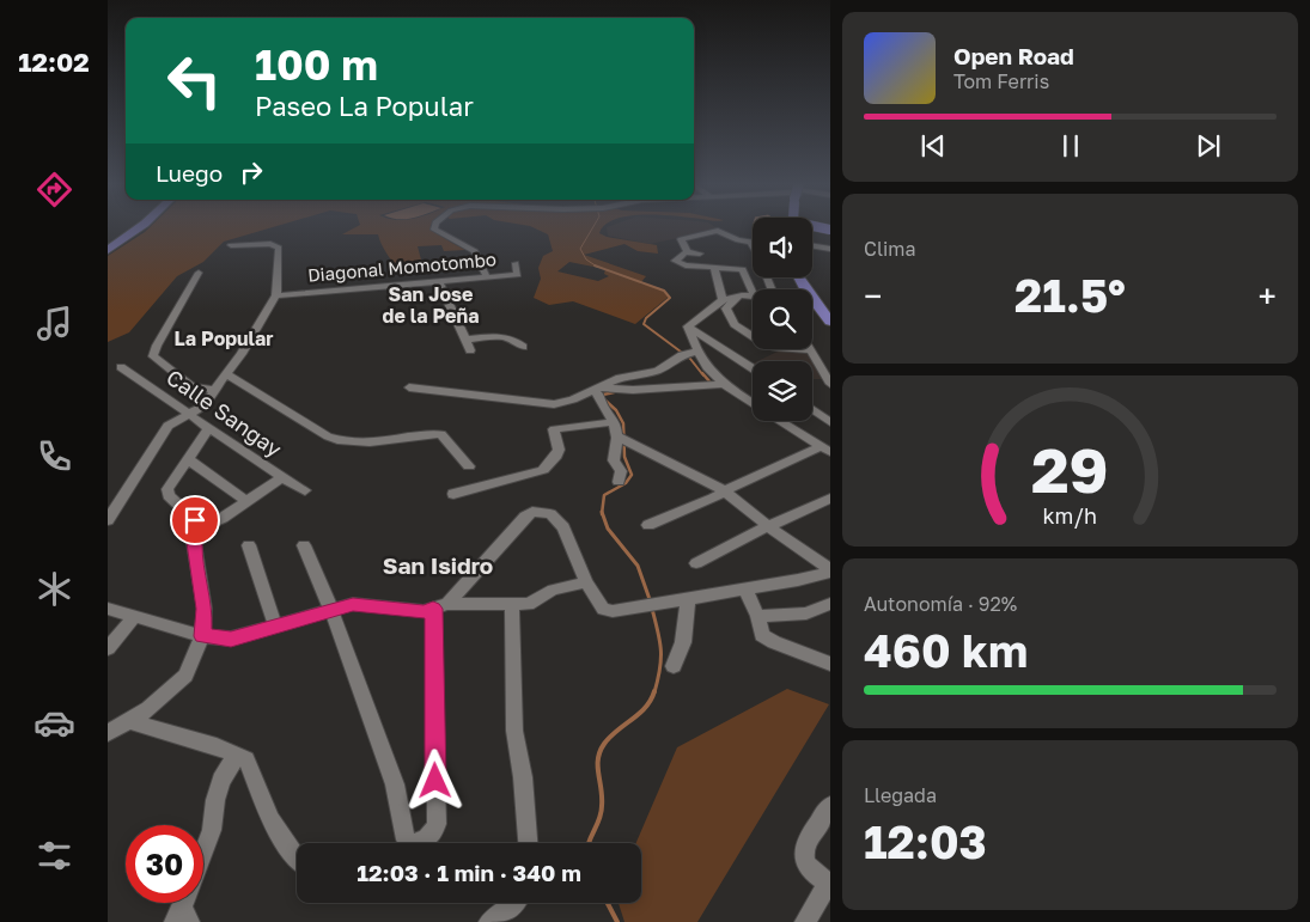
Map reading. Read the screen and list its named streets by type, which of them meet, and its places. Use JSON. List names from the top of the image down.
{
  "streets": {
    "street": ["Diagonal Momotombo", "Calle Sangay"]
  },
  "districts": ["San Jose de la Peña", "La Popular", "San Isidro"],
  "page": {
    "tabs": "12:02",
    "turn": ["100 m", "Paseo La Popular"],
    "song": ["Open Road", "Tom Ferris"],
    "then": "Luego",
    "tile": [
      "Clima",
      ["Autonomía · 92%", "460 km"],
      ["Llegada", "12:03"]
    ],
    "heat": ["−", "21.5°", "+"],
    "limit": "30",
    "trip": "12:03 · 1 min · 340 m",
    "gauge": ["29", "km/h"]
  }
}
